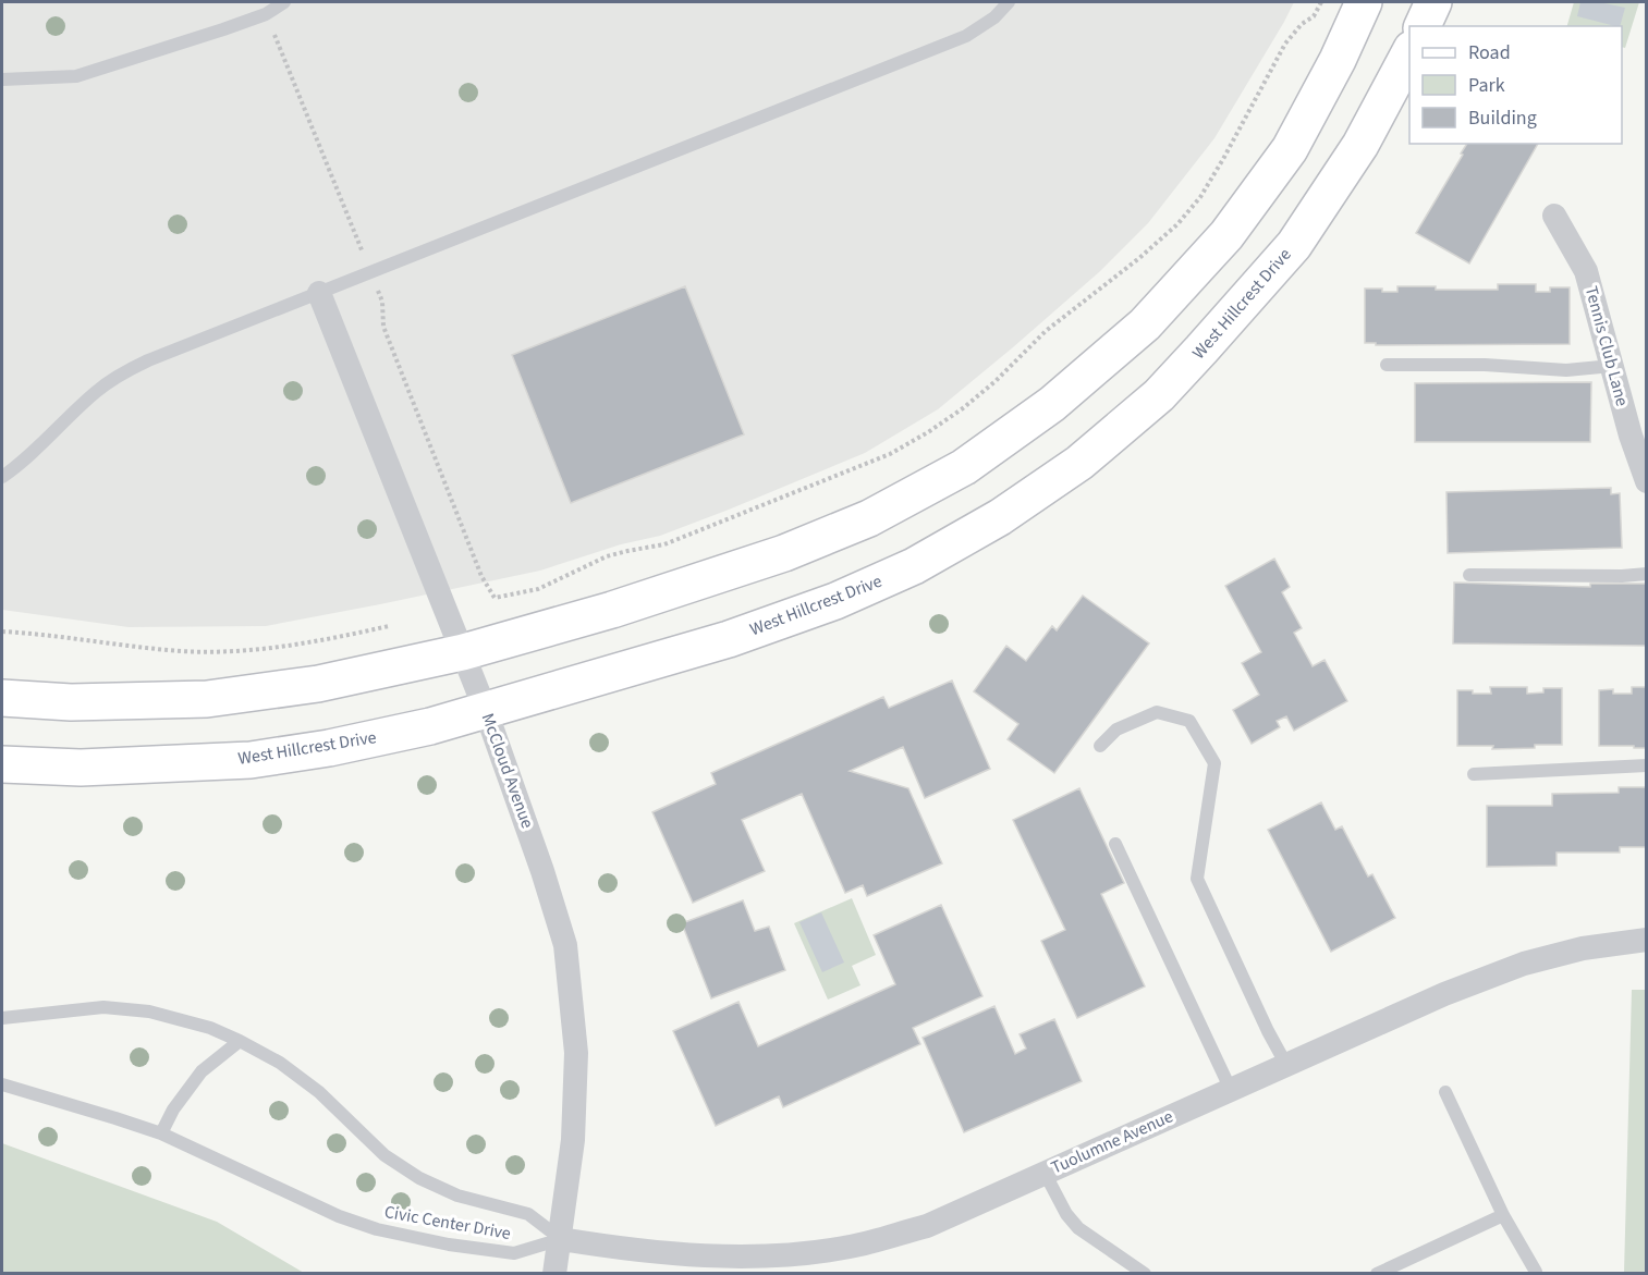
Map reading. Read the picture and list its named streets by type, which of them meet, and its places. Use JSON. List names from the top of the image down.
{
  "streets": {
    "main road": ["West Hillcrest Drive"],
    "street": ["Tennis Club Lane", "McCloud Avenue", "Tuolumne Avenue"],
    "lane": ["Civic Center Drive"]
  },
  "crossings": [
    ["West Hillcrest Drive", "McCloud Avenue"],
    ["McCloud Avenue", "Tuolumne Avenue"],
    ["McCloud Avenue", "Civic Center Drive"],
    ["Tuolumne Avenue", "Civic Center Drive"]
  ],
  "legend": ["Road", "Park", "Building"]
}
